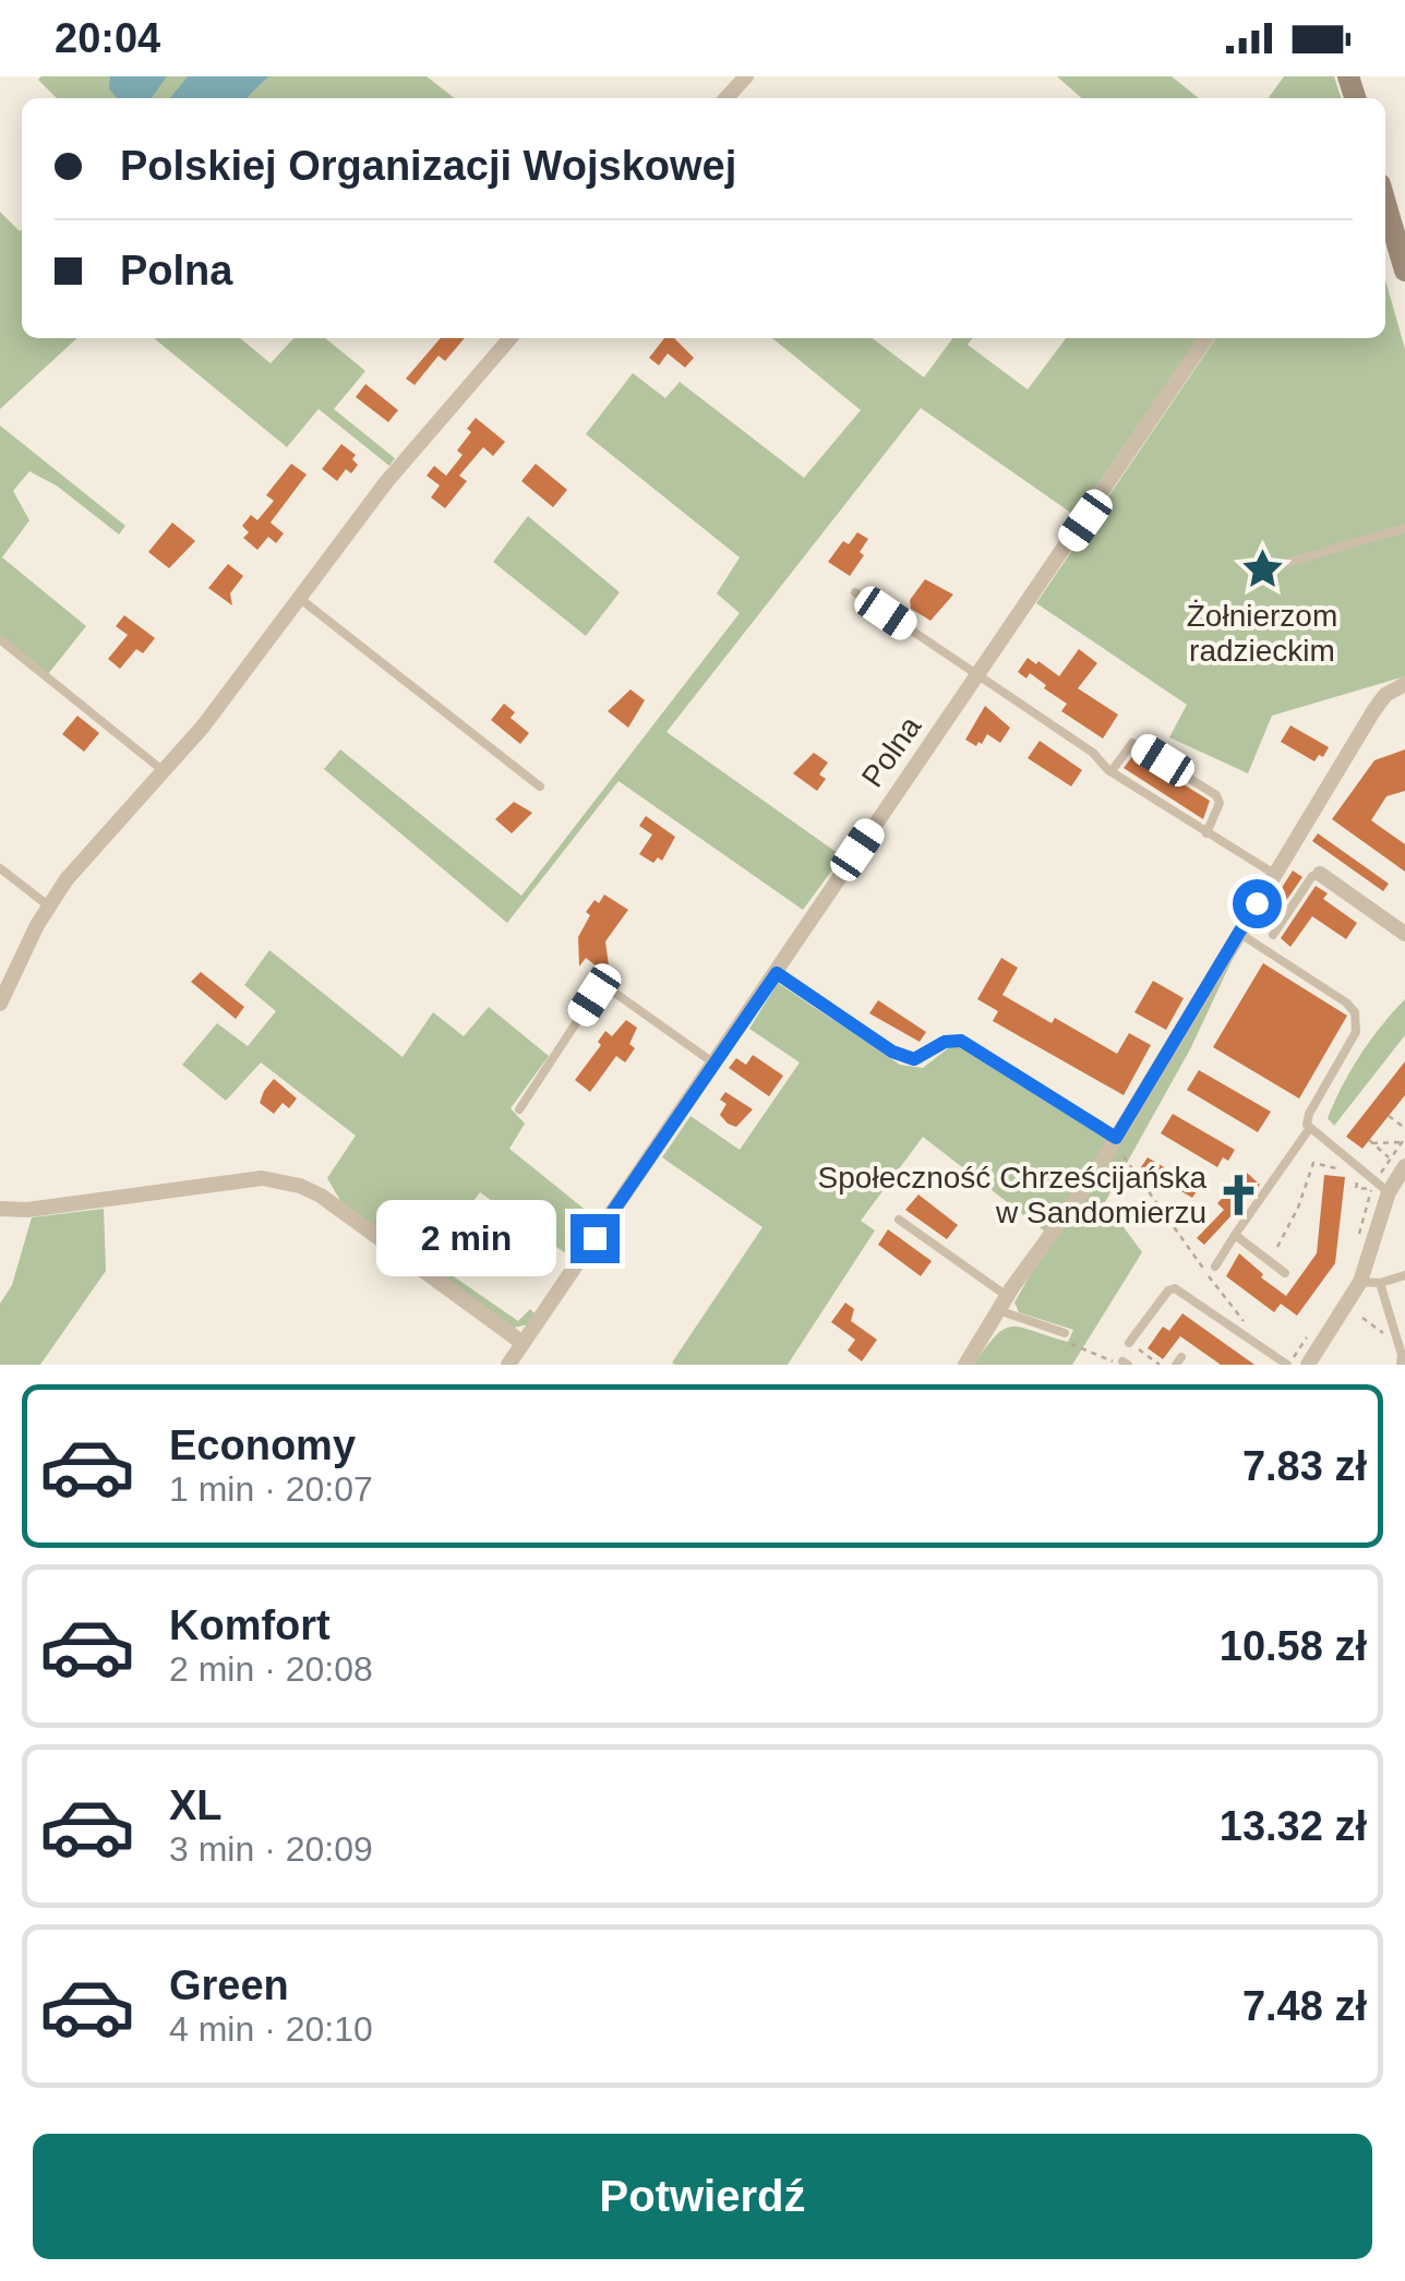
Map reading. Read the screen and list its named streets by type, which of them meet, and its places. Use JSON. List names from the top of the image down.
{
  "streets": {
    "street": ["Polna"]
  },
  "places": {
    "place": ["Żołnierzom radzieckim"],
    "church": ["Społeczność Chrześcijańska w Sandomierzu"]
  },
  "page": {
    "status": "20:04",
    "banner": ["Polskiej Organizacji Wojskowej", "Polna"],
    "bubble": "2 min",
    "list": [
      {
        "name": "Economy",
        "note": "1 min · 20:07",
        "value": "7.83 zł"
      },
      {
        "name": "Komfort",
        "note": "2 min · 20:08",
        "value": "10.58 zł"
      },
      {
        "name": "XL",
        "note": "3 min · 20:09",
        "value": "13.32 zł"
      },
      {
        "name": "Green",
        "note": "4 min · 20:10",
        "value": "7.48 zł"
      }
    ],
    "buttons": "Potwierdź"
  }
}
